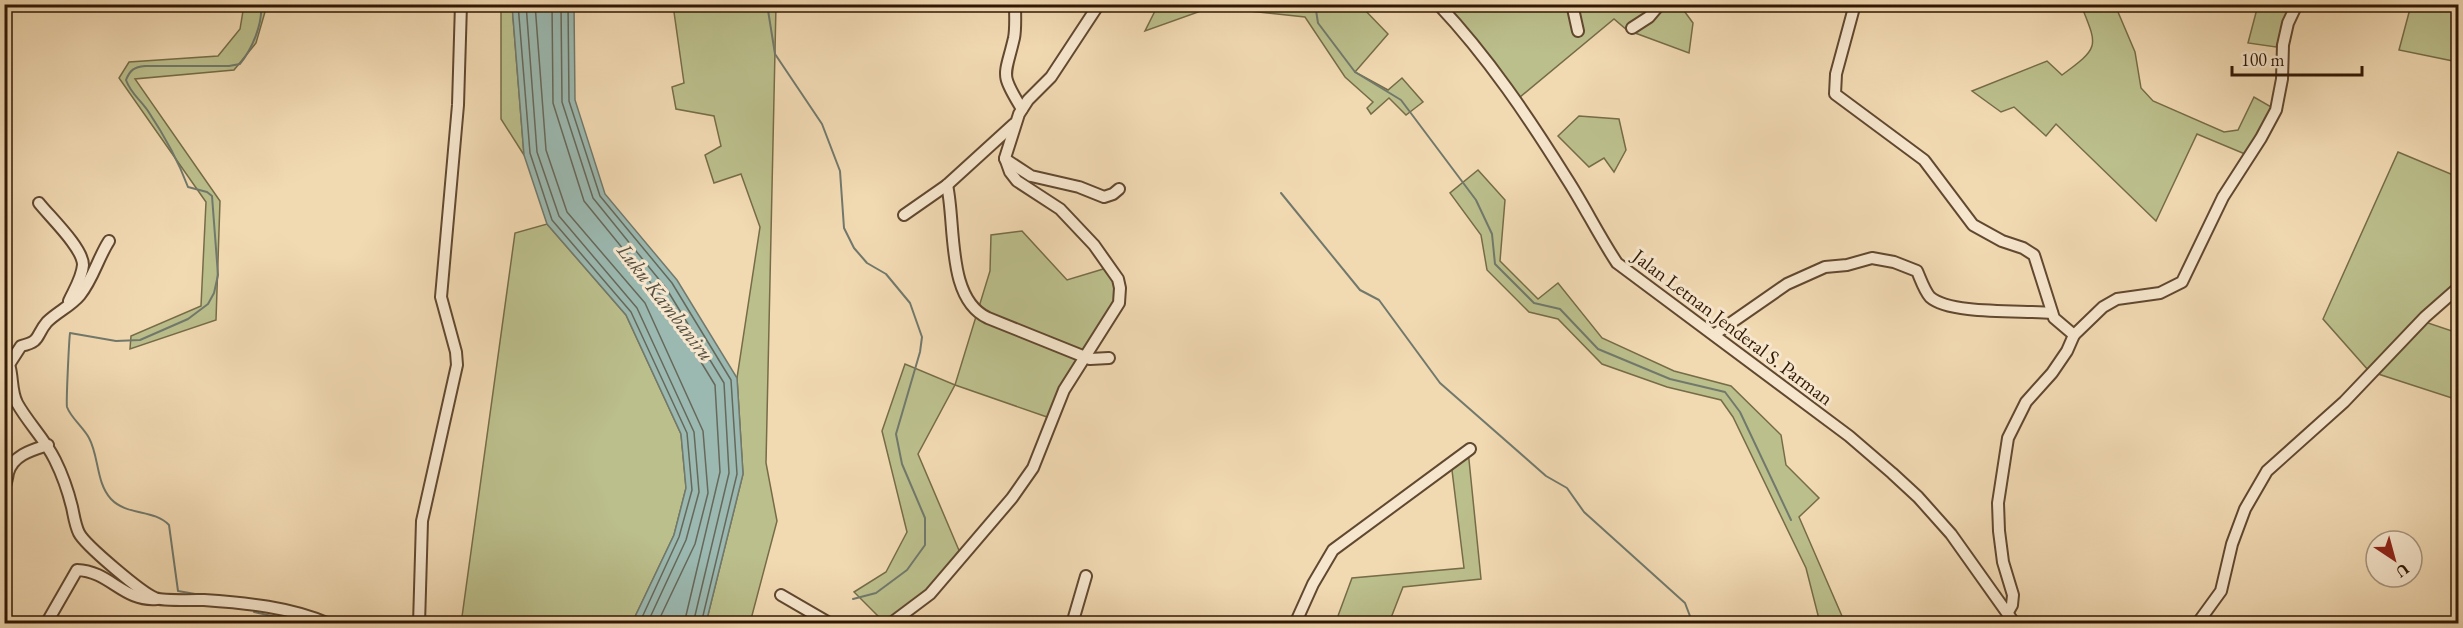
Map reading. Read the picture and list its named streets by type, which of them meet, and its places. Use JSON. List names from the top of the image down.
{
  "streets": {
    "street": ["Jalan Letnan Jenderal S. Parman"]
  },
  "water": ["Luku Kambaniru"],
  "scale_bar": "100 m",
  "north": "bottom right"
}
